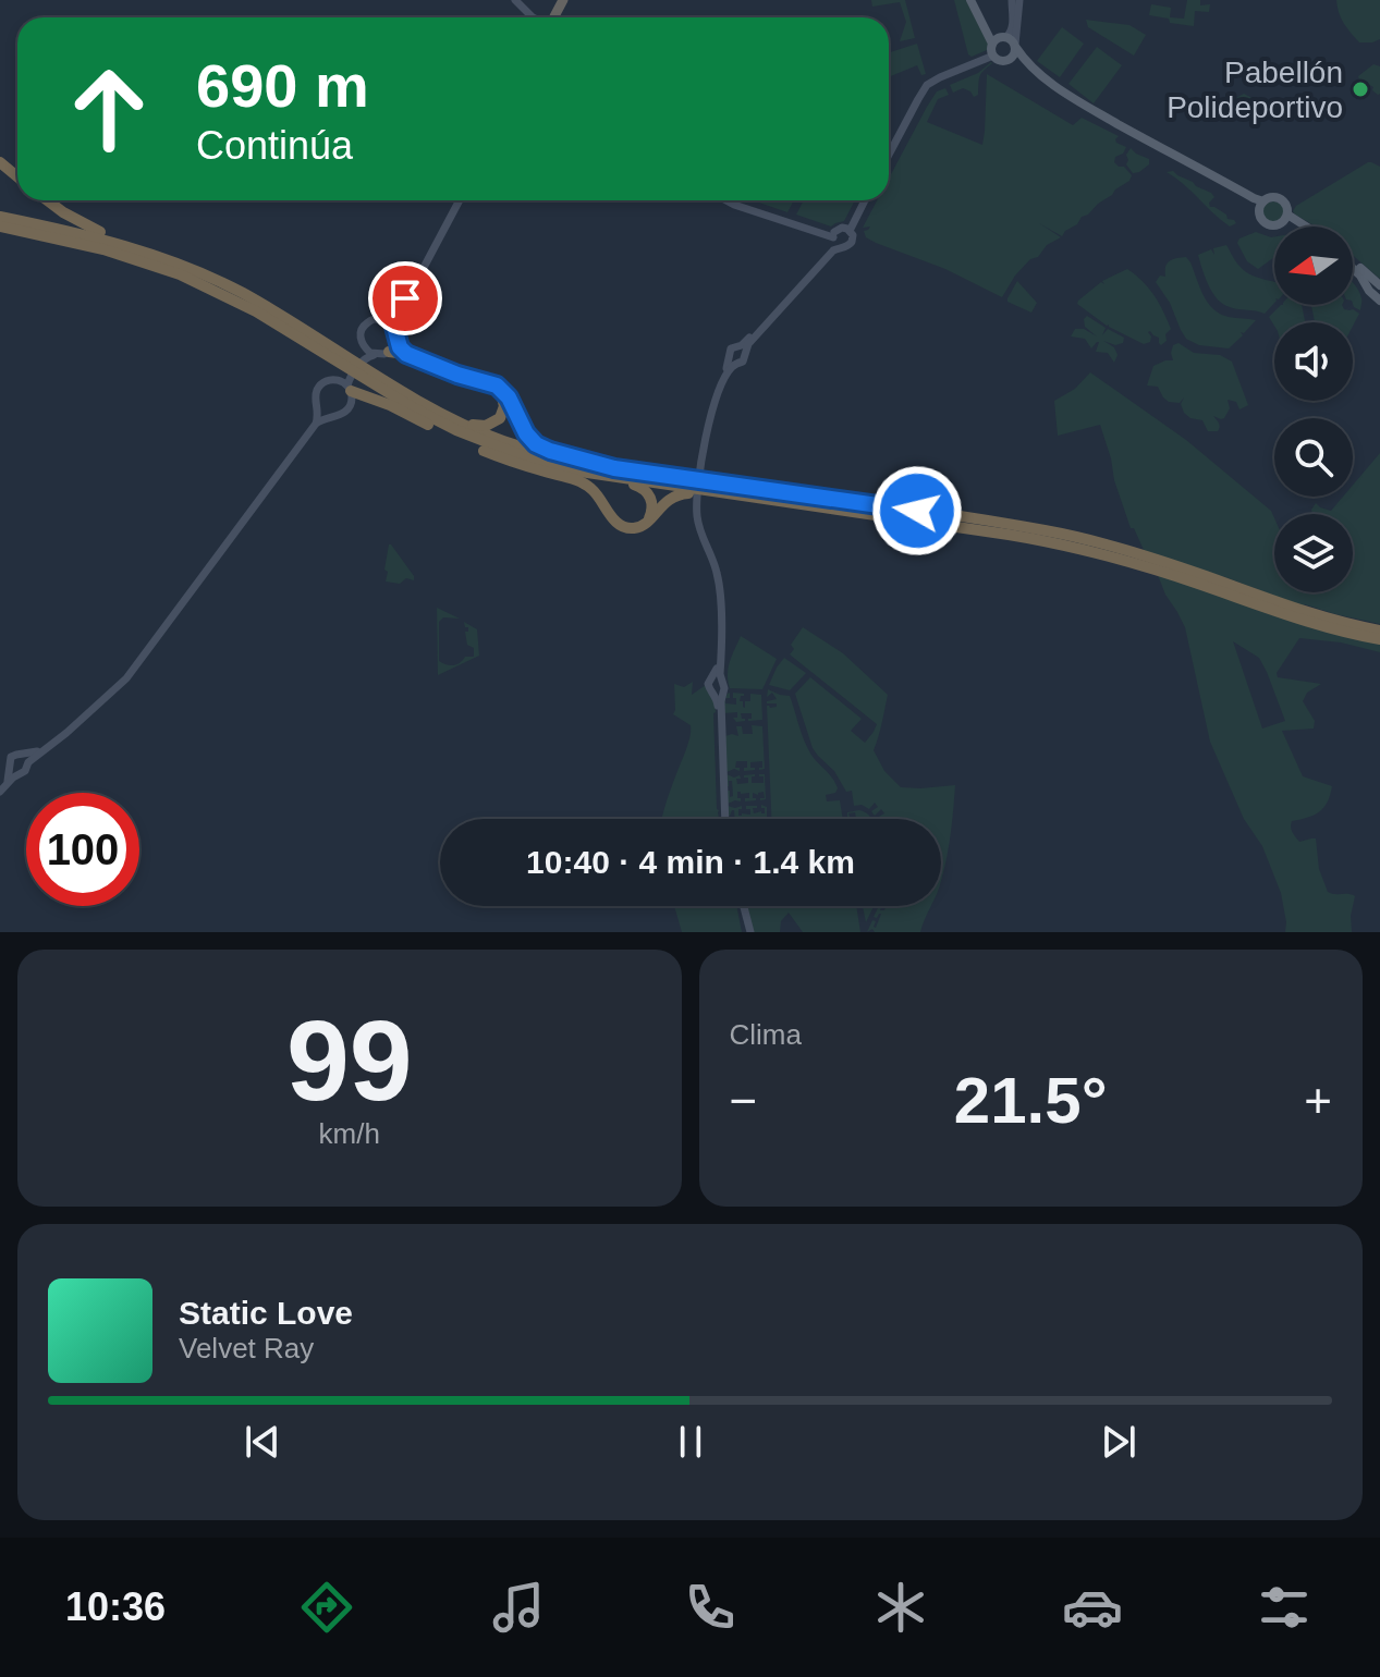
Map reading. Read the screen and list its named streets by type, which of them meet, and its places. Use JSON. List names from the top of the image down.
{
  "places": ["Pabellón Polideportivo"],
  "north": "left",
  "page": {
    "turn": ["690 m", "Continúa"],
    "limit": "100",
    "trip": "10:40 · 4 min · 1.4 km",
    "tile": [
      ["99", "km/h"],
      "Clima"
    ],
    "heat": ["−", "21.5°", "+"],
    "song": ["Static Love", "Velvet Ray"],
    "tabs": "10:36"
  }
}
